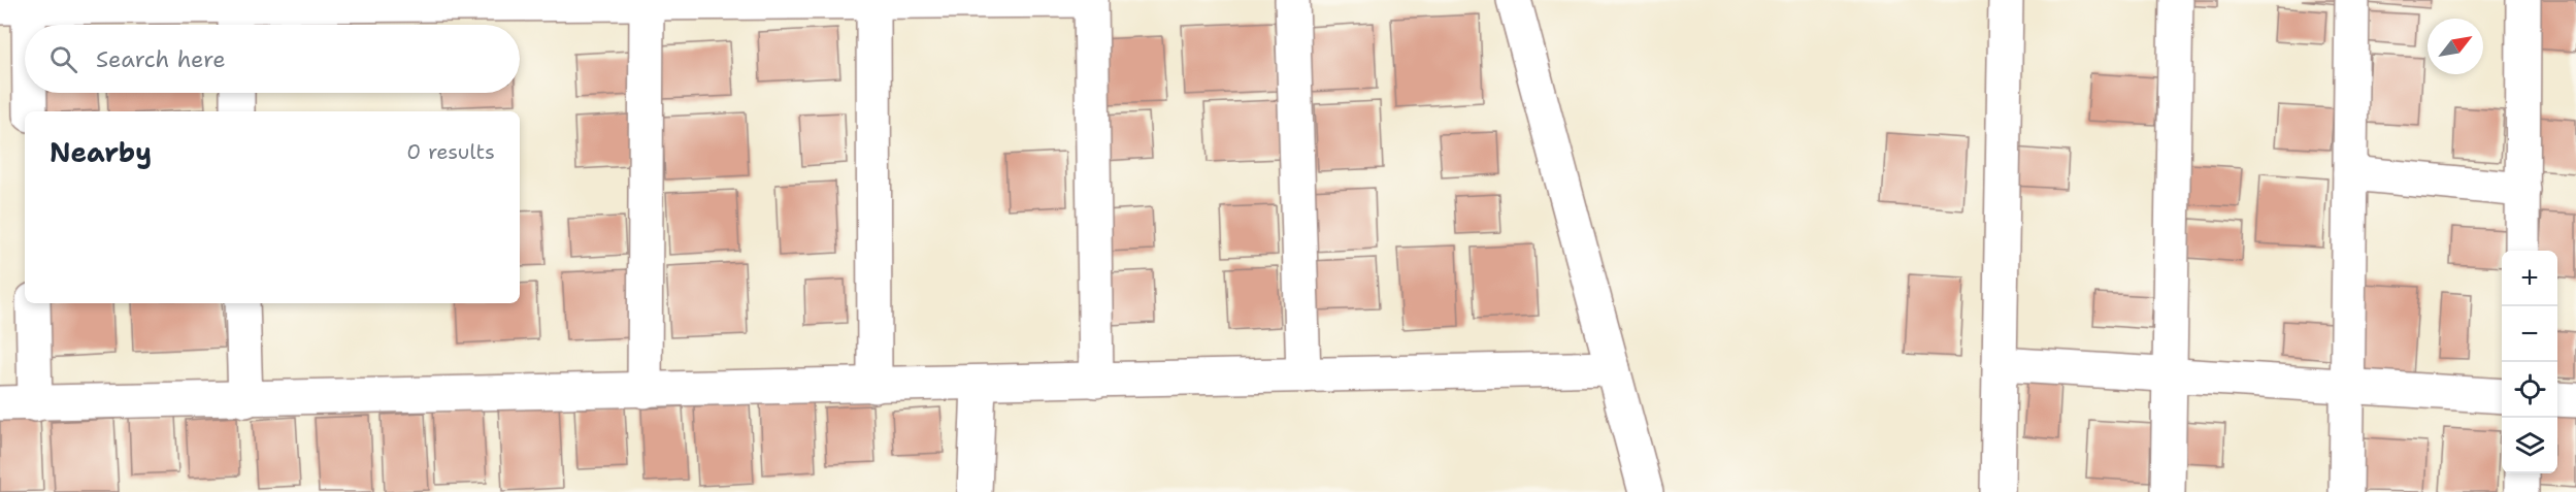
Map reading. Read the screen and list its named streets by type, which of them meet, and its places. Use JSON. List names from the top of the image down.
{
  "north": "top right",
  "page": {
    "search": "Search here",
    "heading": ["Nearby", "0 results"],
    "map_buttons": ["+", "−"]
  }
}
